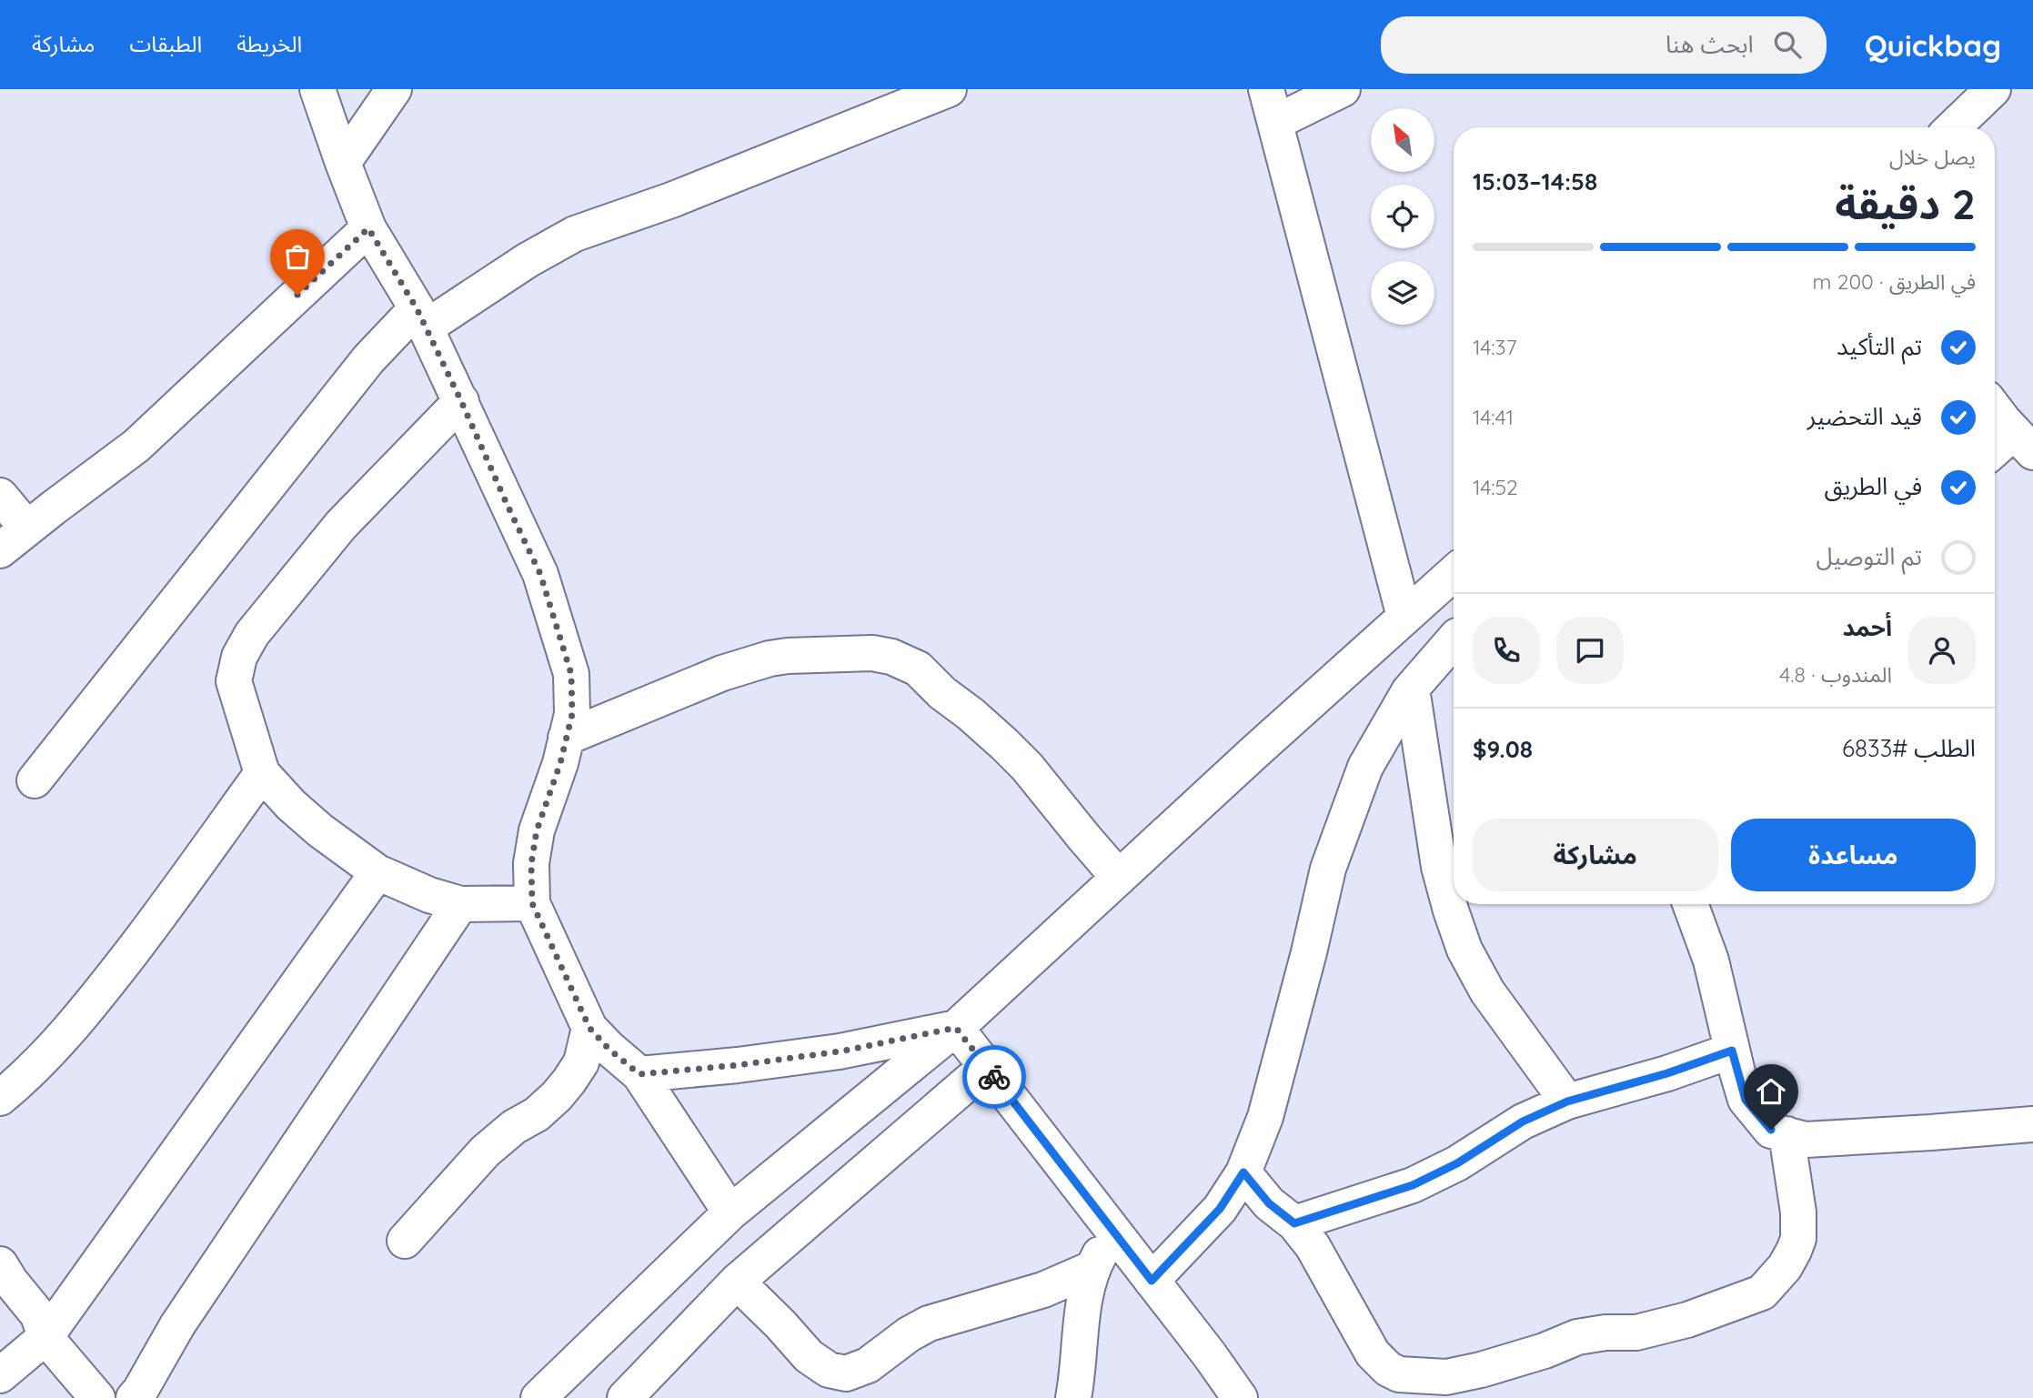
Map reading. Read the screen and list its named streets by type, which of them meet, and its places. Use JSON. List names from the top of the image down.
{
  "north": "top left",
  "page": {
    "header": "Quickbag",
    "search": "ابحث هنا",
    "nav": ["الخريطة", "الطبقات", "مشاركة"],
    "heading": ["2 دقيقة", "يصل خلال", "14:58–15:03"],
    "panel": [
      "أحمد",
      "المندوب · 4.8",
      "الطلب #6833",
      "$9.08"
    ],
    "bar": "في الطريق · 200 m",
    "list": [
      ["تم التأكيد", "14:37"],
      ["قيد التحضير", "14:41"],
      ["في الطريق", "14:52"],
      "تم التوصيل"
    ],
    "buttons": ["مساعدة", "مشاركة"]
  }
}
